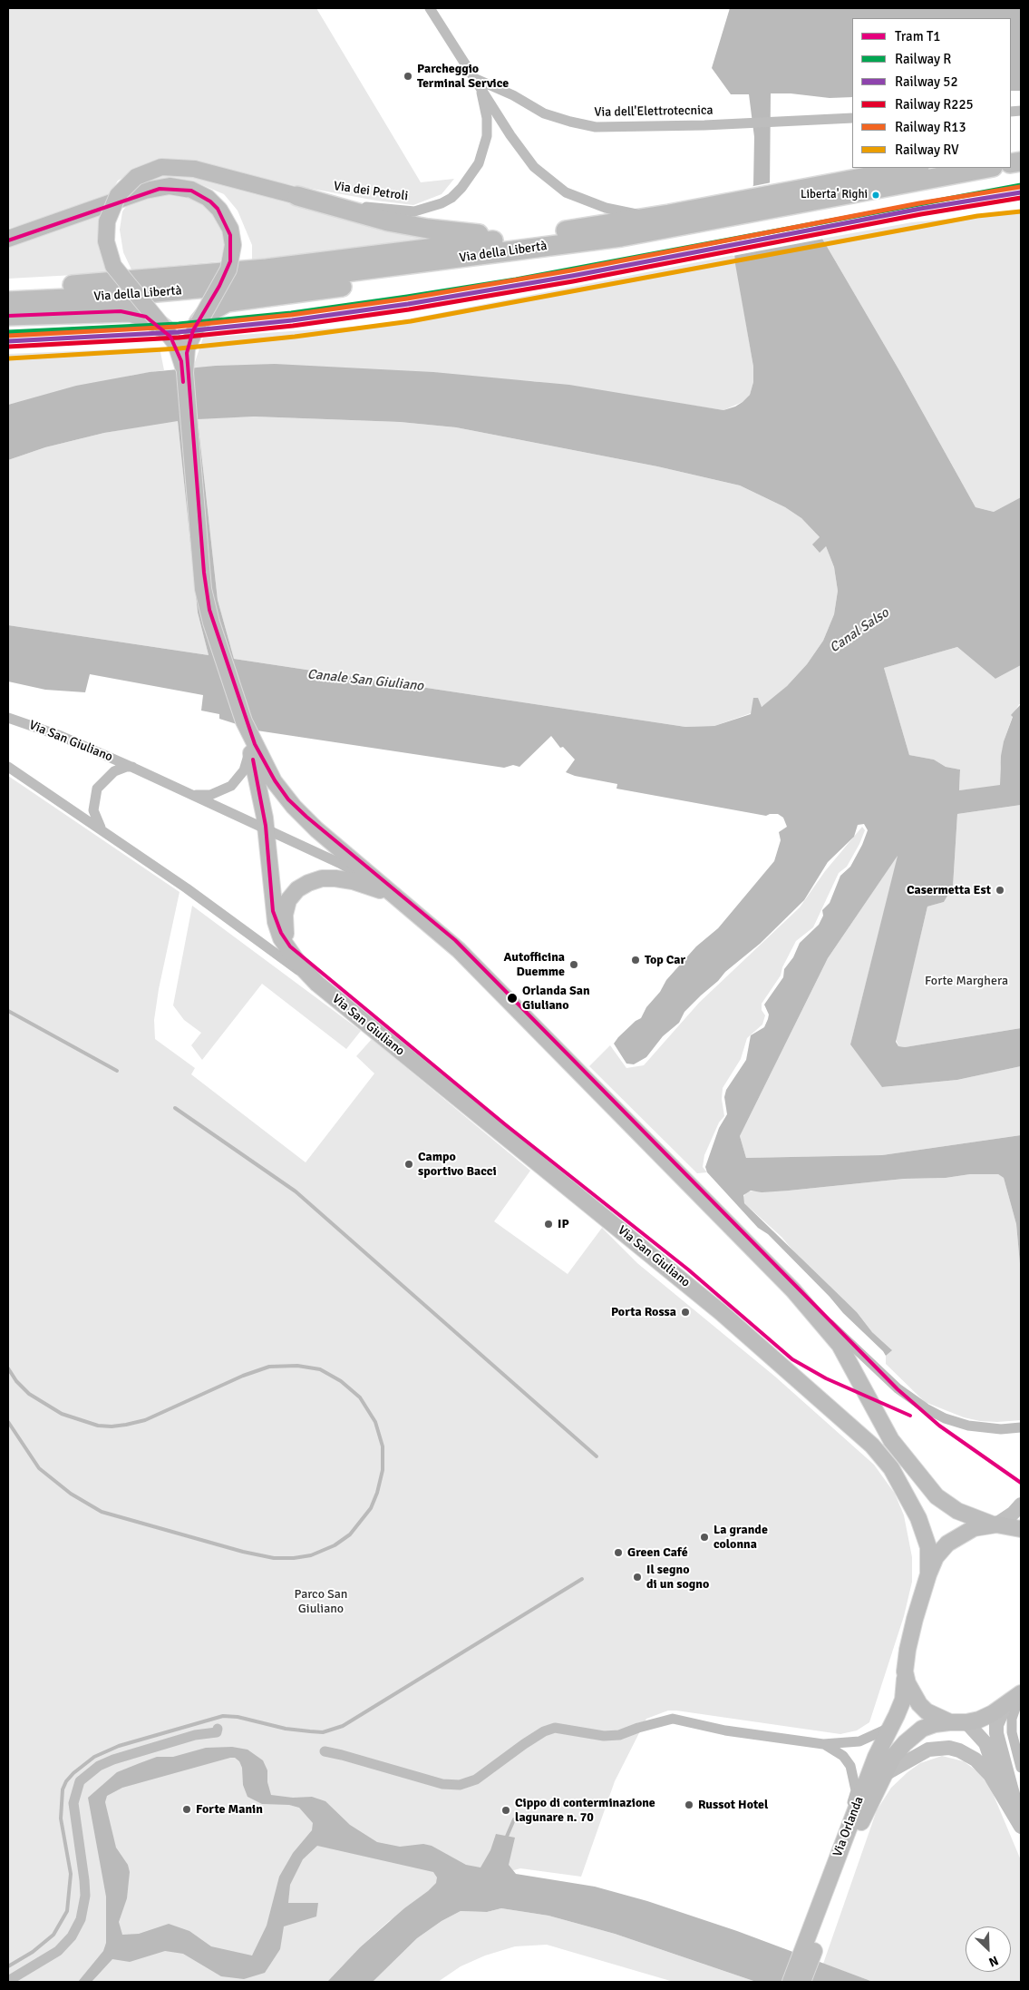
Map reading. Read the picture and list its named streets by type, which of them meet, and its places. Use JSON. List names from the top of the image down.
{
  "streets": {
    "highway": ["Via della Libertà"],
    "main road": ["Via San Giuliano", "Via Orlanda"],
    "street": ["Via dell'Elettrotecnica", "Via dei Petroli"]
  },
  "crossings": [
    ["Via dell'Elettrotecnica", "Via dei Petroli"],
    ["Via dei Petroli", "Via della Libertà"],
    ["Via San Giuliano", "Via Orlanda"]
  ],
  "water": ["Canal Salso", "Canale San Giuliano"],
  "parks": ["Forte Marghera", "Parco San Giuliano"],
  "places": [
    "Parcheggio Terminal Service",
    "Liberta' Righi",
    "Casermetta Est",
    "Top Car",
    "Autofficina Duemme",
    "Orlanda San Giuliano",
    "Campo sportivo Bacci",
    "IP",
    "Porta Rossa",
    "La grande colonna",
    "Green Café",
    "Il segno di un sogno",
    "Russot Hotel",
    "Forte Manin",
    "Cippo di conterminazione lagunare n. 70"
  ],
  "lines": [
    "rail line R",
    "rail line R13",
    "tram line T1",
    "rail line 52",
    "rail line R225",
    "rail line RV"
  ],
  "legend": [
    "Tram T1",
    "Railway R",
    "Railway 52",
    "Railway R225",
    "Railway R13",
    "Railway RV"
  ],
  "north": "bottom right"
}
